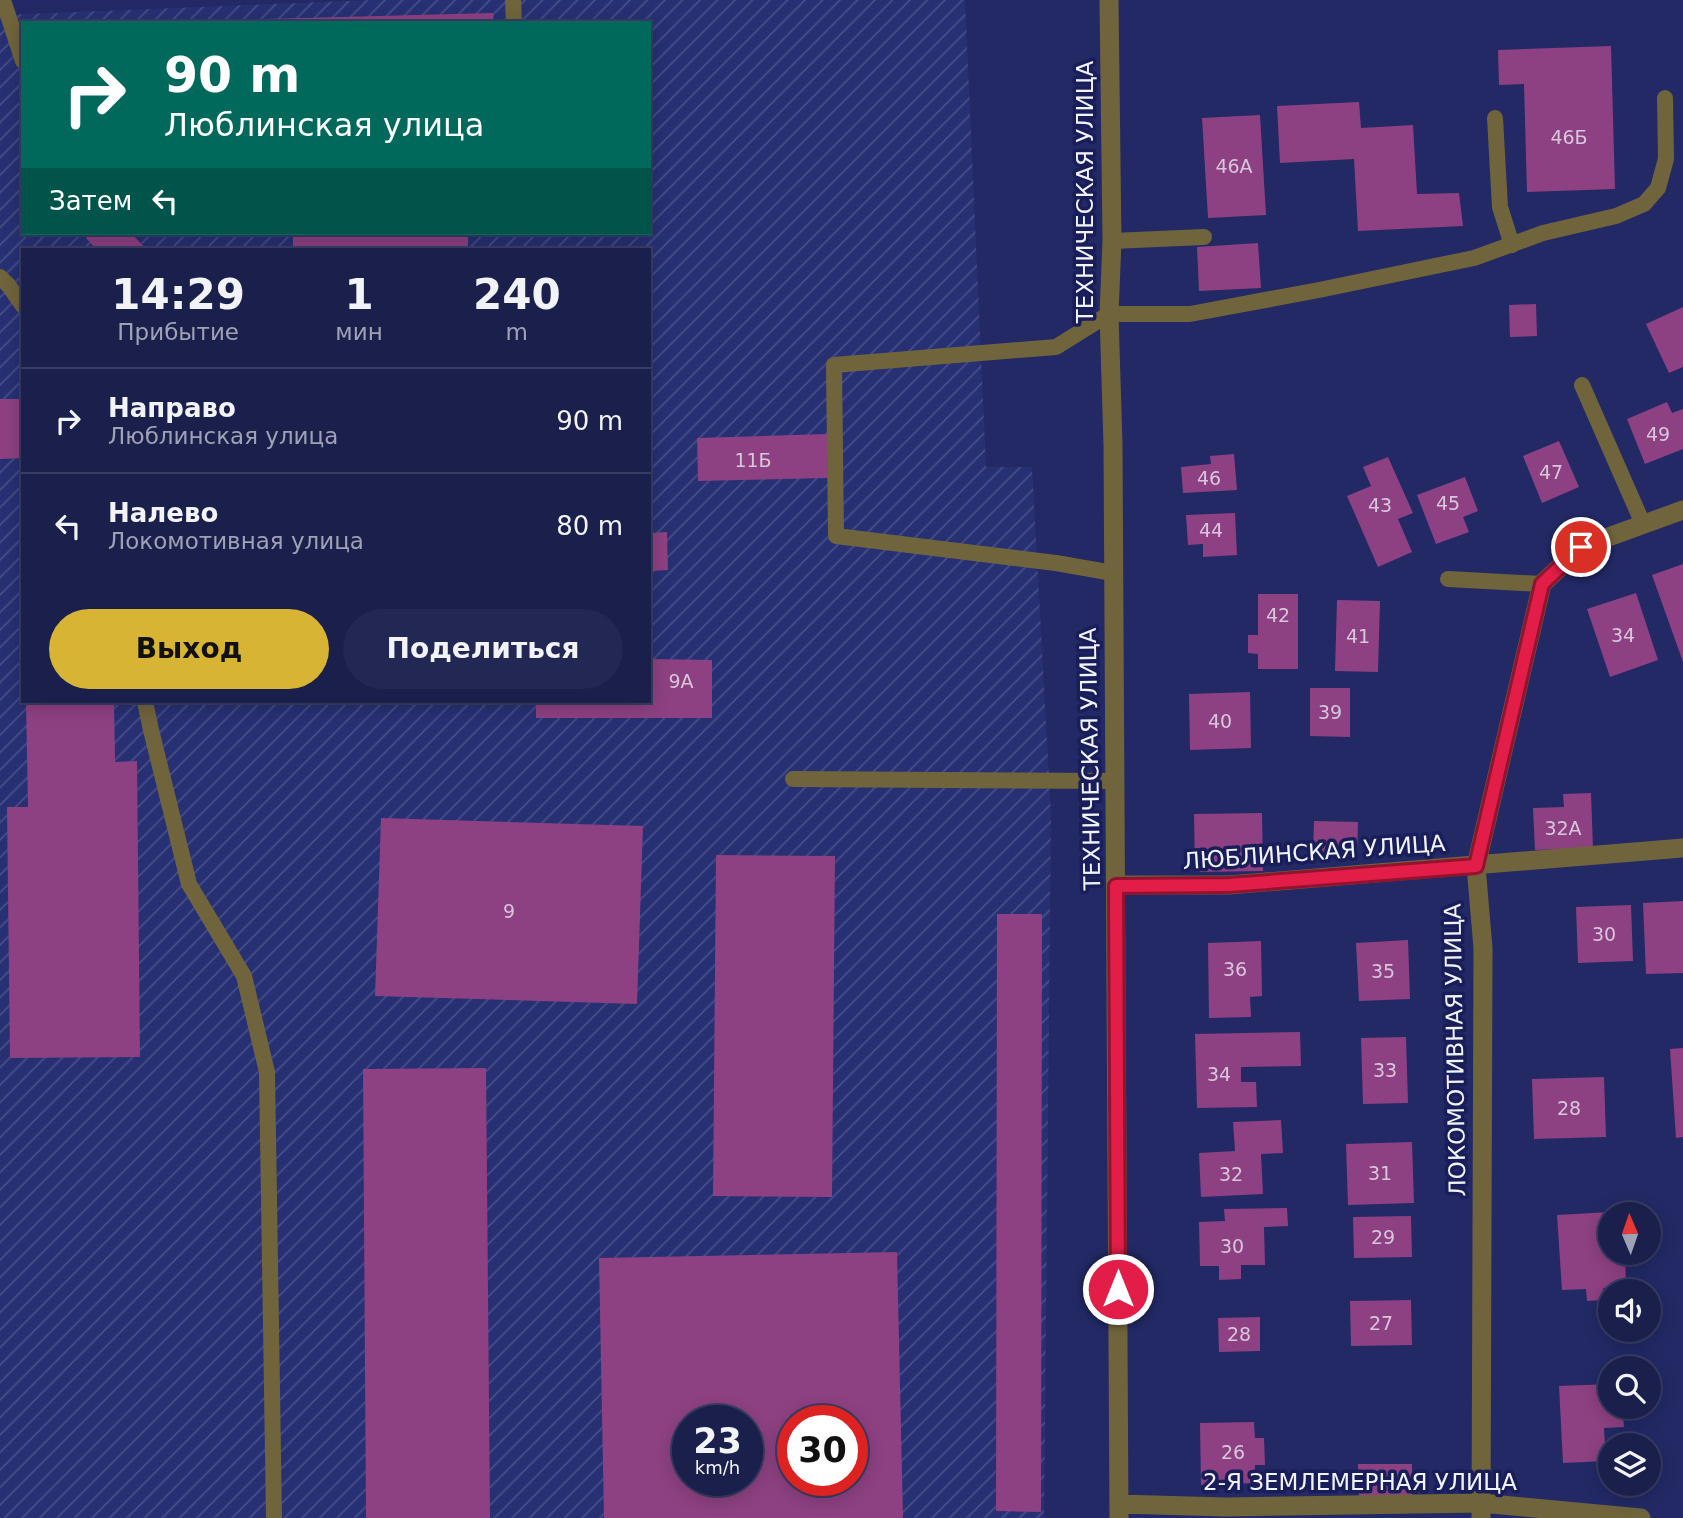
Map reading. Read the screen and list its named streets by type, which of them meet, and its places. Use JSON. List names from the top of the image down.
{
  "streets": {
    "street": [
      "ТЕХНИЧЕСКАЯ УЛИЦА",
      "ЛЮБЛИНСКАЯ УЛИЦА",
      "ЛОКОМОТИВНАЯ УЛИЦА",
      "2-Я ЗЕМЛЕМЕРНАЯ УЛИЦА"
    ]
  },
  "crossings": [
    ["ТЕХНИЧЕСКАЯ УЛИЦА", "ЛЮБЛИНСКАЯ УЛИЦА"],
    ["ТЕХНИЧЕСКАЯ УЛИЦА", "2-Я ЗЕМЛЕМЕРНАЯ УЛИЦА"],
    ["ЛЮБЛИНСКАЯ УЛИЦА", "ЛОКОМОТИВНАЯ УЛИЦА"],
    ["ЛОКОМОТИВНАЯ УЛИЦА", "2-Я ЗЕМЛЕМЕРНАЯ УЛИЦА"]
  ],
  "house_numbers": [
    "46Б",
    "46А",
    "49",
    "11Б",
    "47",
    "46",
    "45",
    "43",
    "44",
    "42",
    "34",
    "41",
    "9А",
    "39",
    "40",
    "32А",
    "9",
    "30",
    "36",
    "35",
    "33",
    "34",
    "28",
    "31",
    "32",
    "29",
    "30",
    "27",
    "28",
    "26"
  ],
  "north": "top",
  "page": {
    "turn": ["90 m", "Люблинская улица"],
    "then": "Затем",
    "eta": [
      "14:29",
      "Прибытие",
      "1",
      "мин",
      "240",
      "m"
    ],
    "list": [
      {
        "name": "Направо",
        "note": "Люблинская улица",
        "value": "90 m"
      },
      {
        "name": "Налево",
        "note": "Локомотивная улица",
        "value": "80 m"
      }
    ],
    "buttons": ["Выход", "Поделиться"],
    "speed": "23 km/h",
    "limit": "30"
  }
}
